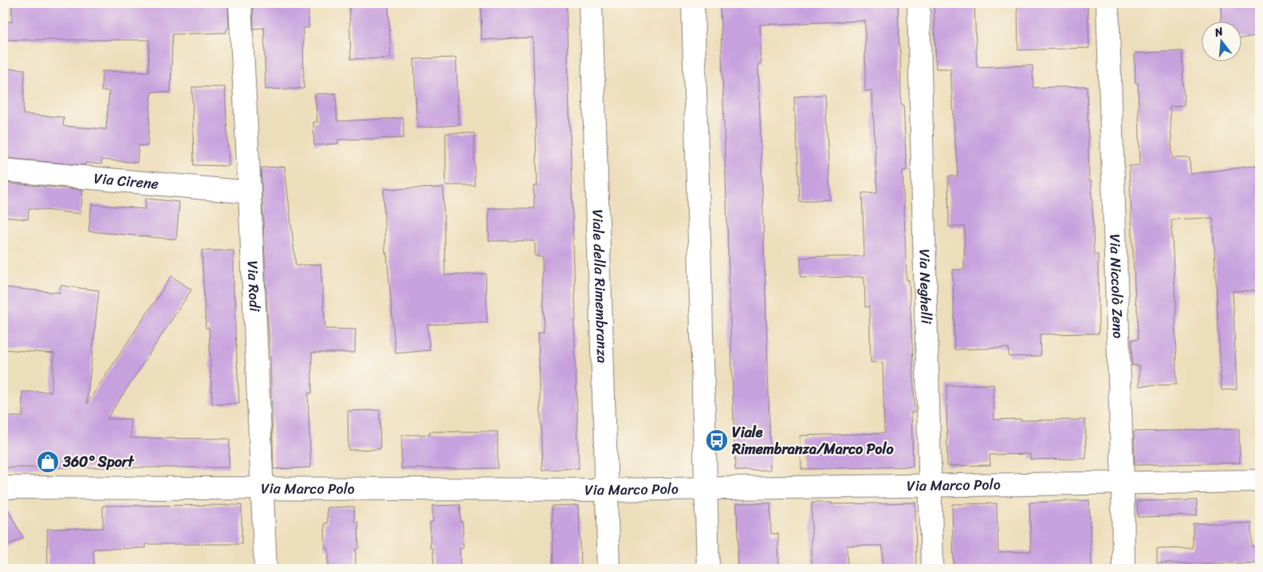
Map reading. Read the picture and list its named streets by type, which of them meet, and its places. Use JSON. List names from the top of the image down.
{
  "streets": {
    "street": [
      "Via Cirene",
      "Via Rodi",
      "Via Neghelli",
      "Via Niccolò Zeno",
      "Viale della Rimembranza",
      "Via Marco Polo"
    ]
  },
  "crossings": [
    ["Via Cirene", "Via Rodi"],
    ["Via Rodi", "Via Marco Polo"],
    ["Via Neghelli", "Via Marco Polo"],
    ["Via Niccolò Zeno", "Via Marco Polo"],
    ["Viale della Rimembranza", "Via Marco Polo"]
  ],
  "places": {
    "bus stop": ["Viale Rimembranza/Marco Polo"],
    "shop": ["360° Sport"]
  },
  "north": "top"
}
